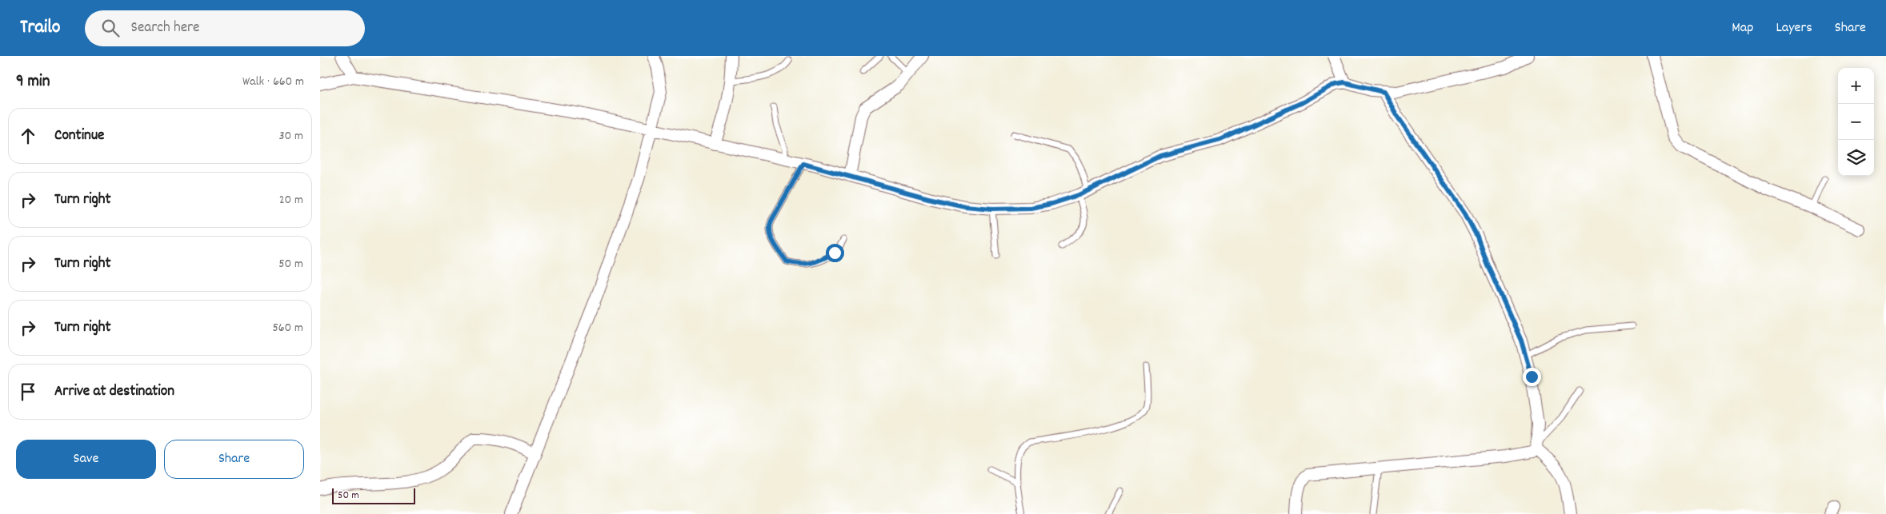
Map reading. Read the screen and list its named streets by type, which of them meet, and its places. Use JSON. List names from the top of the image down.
{
  "scale_bar": "50 m",
  "page": {
    "header": "Trailo",
    "search": "Search here",
    "nav": ["Map", "Layers", "Share"],
    "heading": ["9 min", "Walk · 660 m"],
    "map_buttons": ["+", "−"],
    "list": [
      ["Continue", "30 m"],
      ["Turn right", "20 m"],
      ["Turn right", "50 m"],
      ["Turn right", "560 m"],
      "Arrive at destination"
    ],
    "buttons": ["Save", "Share"],
    "scale": "50 m"
  }
}
